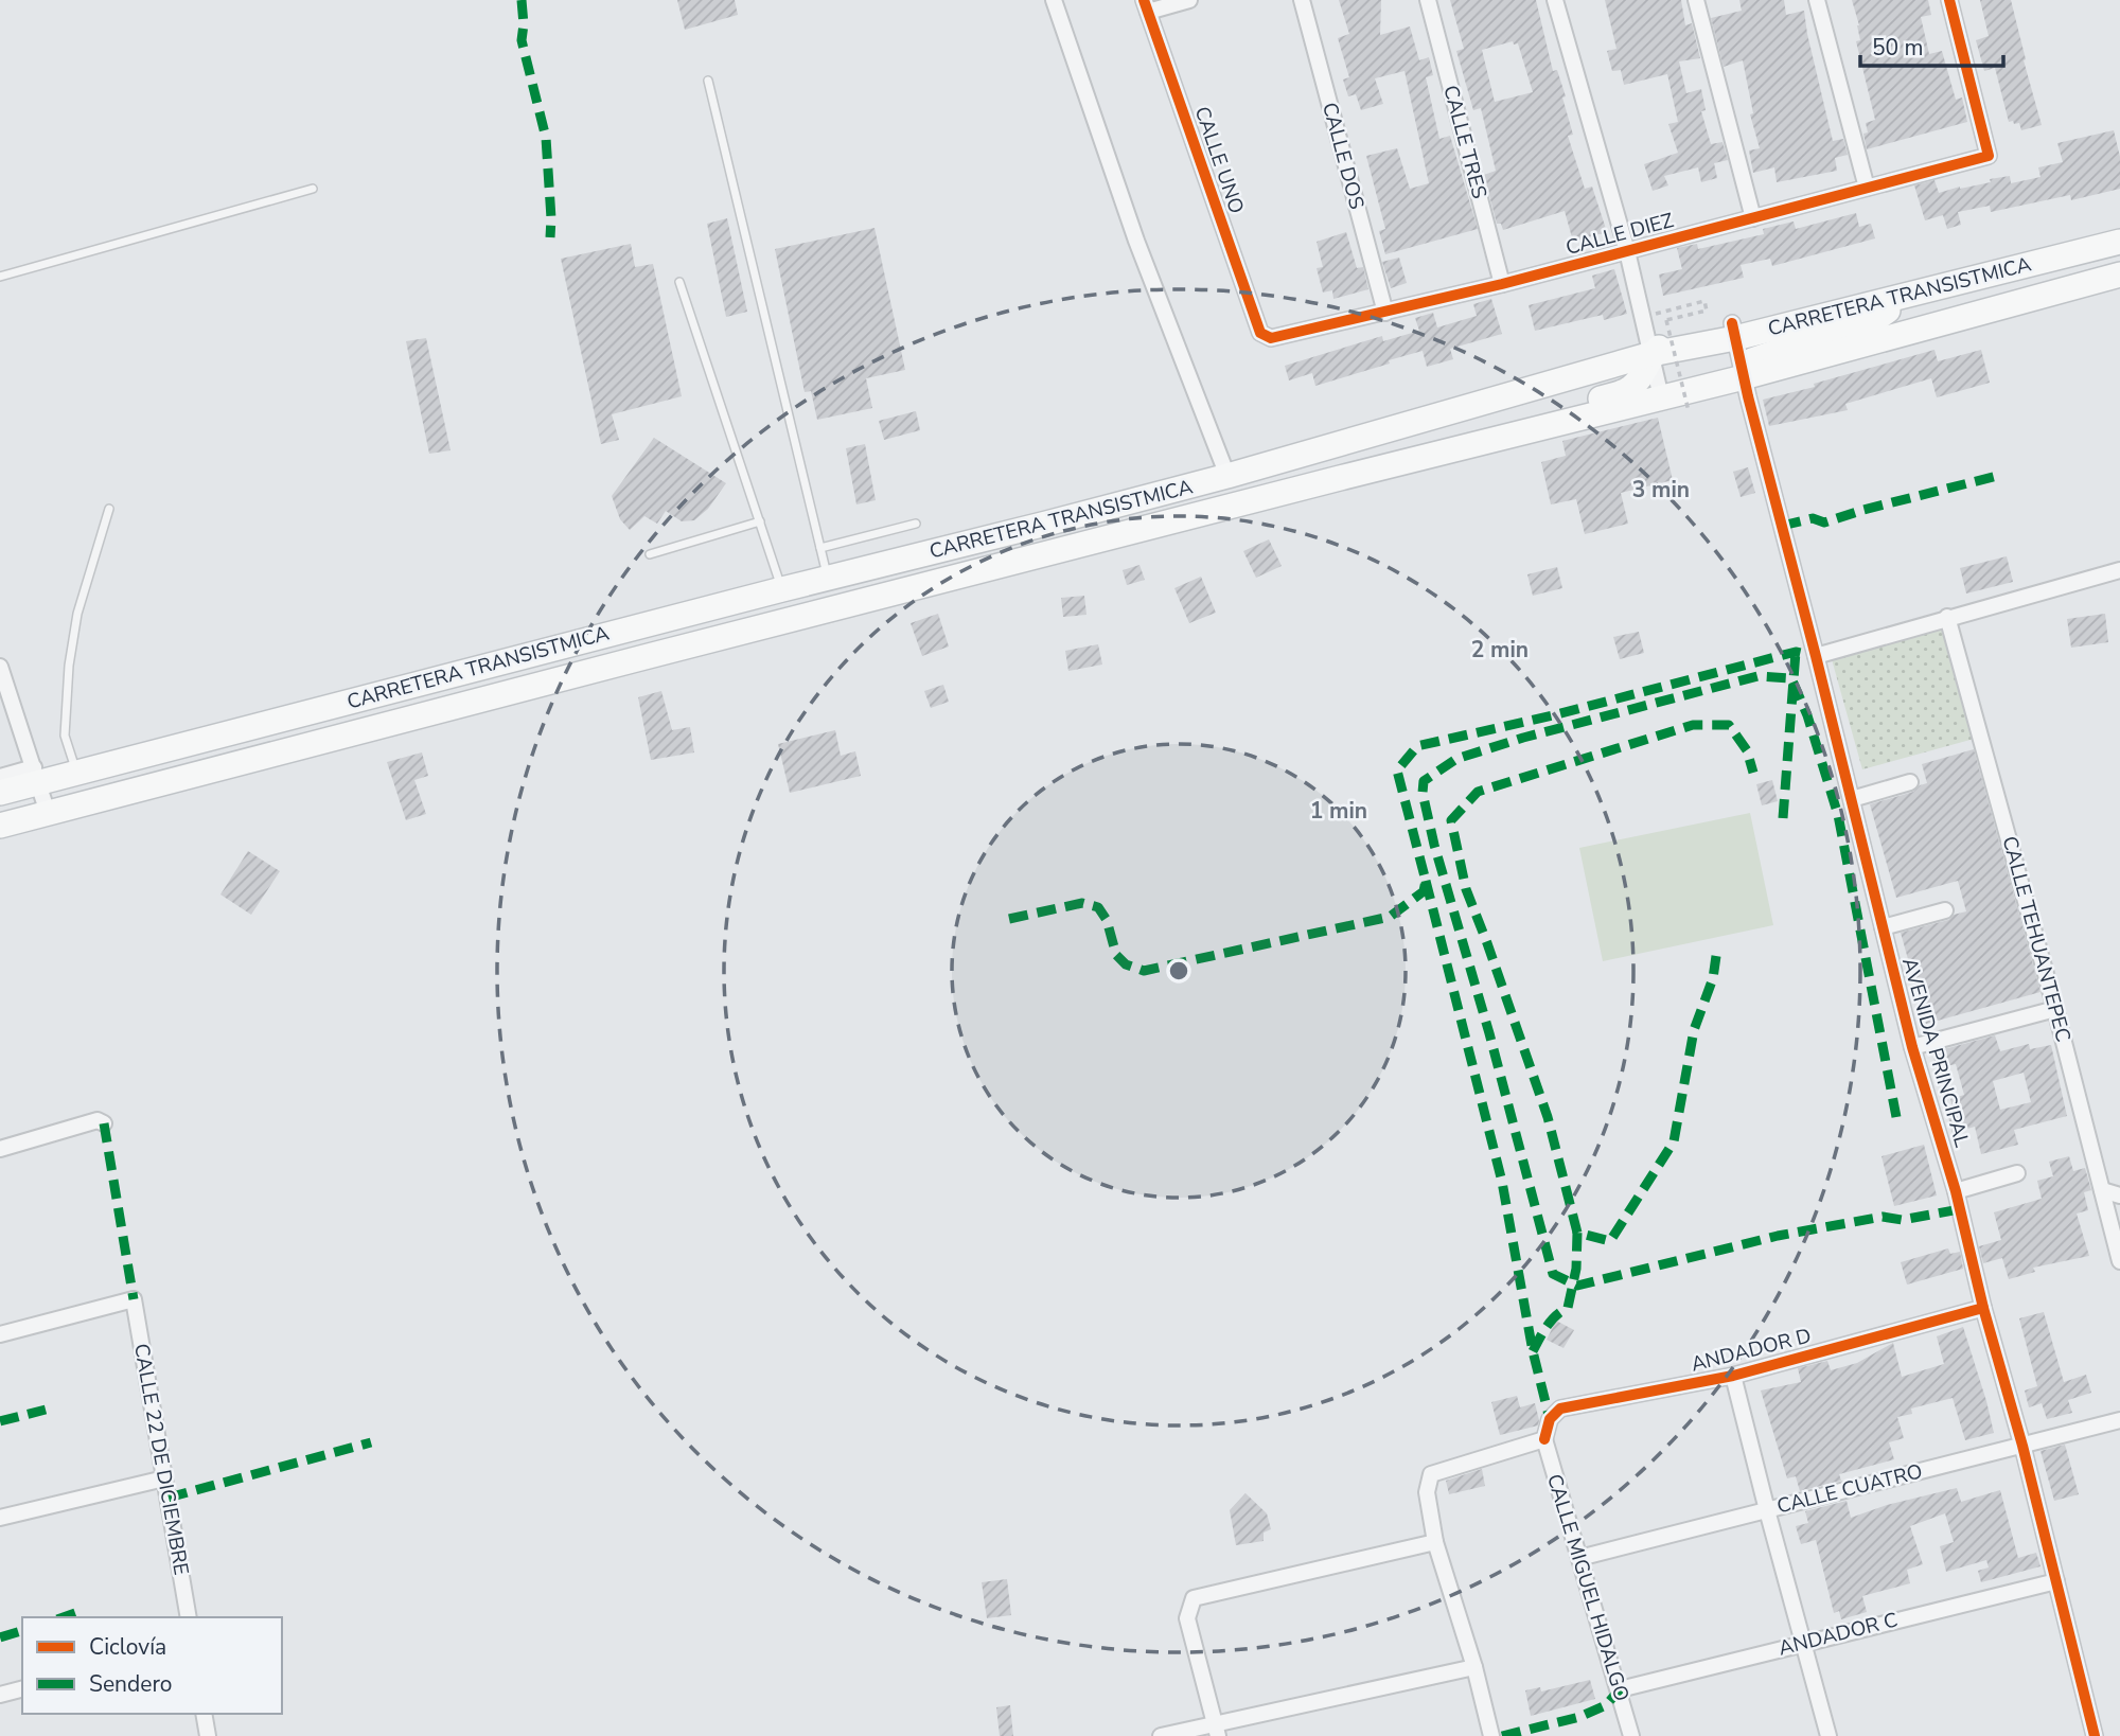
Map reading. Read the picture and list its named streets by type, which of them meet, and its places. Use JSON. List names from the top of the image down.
{
  "streets": {
    "main road": ["CARRETERA TRANSISTMICA"],
    "street": [
      "CALLE TRES",
      "CALLE DOS",
      "CALLE UNO",
      "CALLE DIEZ",
      "CALLE TEHUANTEPEC",
      "AVENIDA PRINCIPAL",
      "ANDADOR D",
      "CALLE 22 DE DICIEMBRE",
      "CALLE CUATRO",
      "CALLE MIGUEL HIDALGO",
      "ANDADOR C"
    ]
  },
  "crossings": [
    ["CALLE TRES", "CALLE DIEZ"],
    ["CALLE DOS", "CALLE DIEZ"],
    ["CALLE UNO", "CALLE DIEZ"],
    ["CARRETERA TRANSISTMICA", "AVENIDA PRINCIPAL"],
    ["AVENIDA PRINCIPAL", "ANDADOR D"],
    ["AVENIDA PRINCIPAL", "CALLE CUATRO"],
    ["AVENIDA PRINCIPAL", "ANDADOR C"],
    ["ANDADOR D", "CALLE MIGUEL HIDALGO"],
    ["CALLE CUATRO", "CALLE MIGUEL HIDALGO"],
    ["CALLE MIGUEL HIDALGO", "ANDADOR C"]
  ],
  "legend": ["Ciclovía", "Sendero"],
  "scale_bar": "50 m",
  "rings": ["3 min", "2 min", "1 min"]
}
